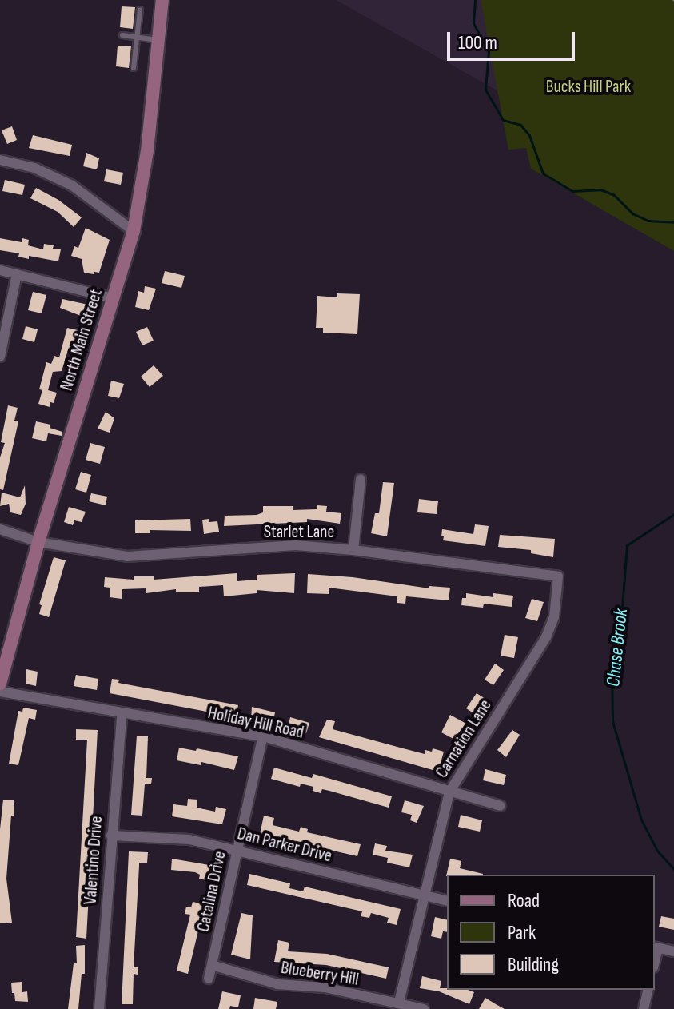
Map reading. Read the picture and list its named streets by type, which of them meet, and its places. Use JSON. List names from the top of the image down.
{
  "streets": {
    "main road": ["North Main Street"],
    "street": [
      "Starlet Lane",
      "Holiday Hill Road",
      "Carnation Lane",
      "Dan Parker Drive",
      "Valentino Drive",
      "Catalina Drive",
      "Blueberry Hill"
    ]
  },
  "crossings": [
    ["North Main Street", "Starlet Lane"],
    ["Starlet Lane", "Carnation Lane"],
    ["Holiday Hill Road", "Carnation Lane"],
    ["Holiday Hill Road", "Valentino Drive"],
    ["Holiday Hill Road", "Catalina Drive"],
    ["Carnation Lane", "Dan Parker Drive"],
    ["Carnation Lane", "Blueberry Hill"],
    ["Dan Parker Drive", "Valentino Drive"],
    ["Dan Parker Drive", "Catalina Drive"],
    ["Catalina Drive", "Blueberry Hill"]
  ],
  "water": ["Chase Brook"],
  "parks": ["Bucks Hill Park"],
  "legend": ["Road", "Park", "Building"],
  "scale_bar": "100 m"
}
